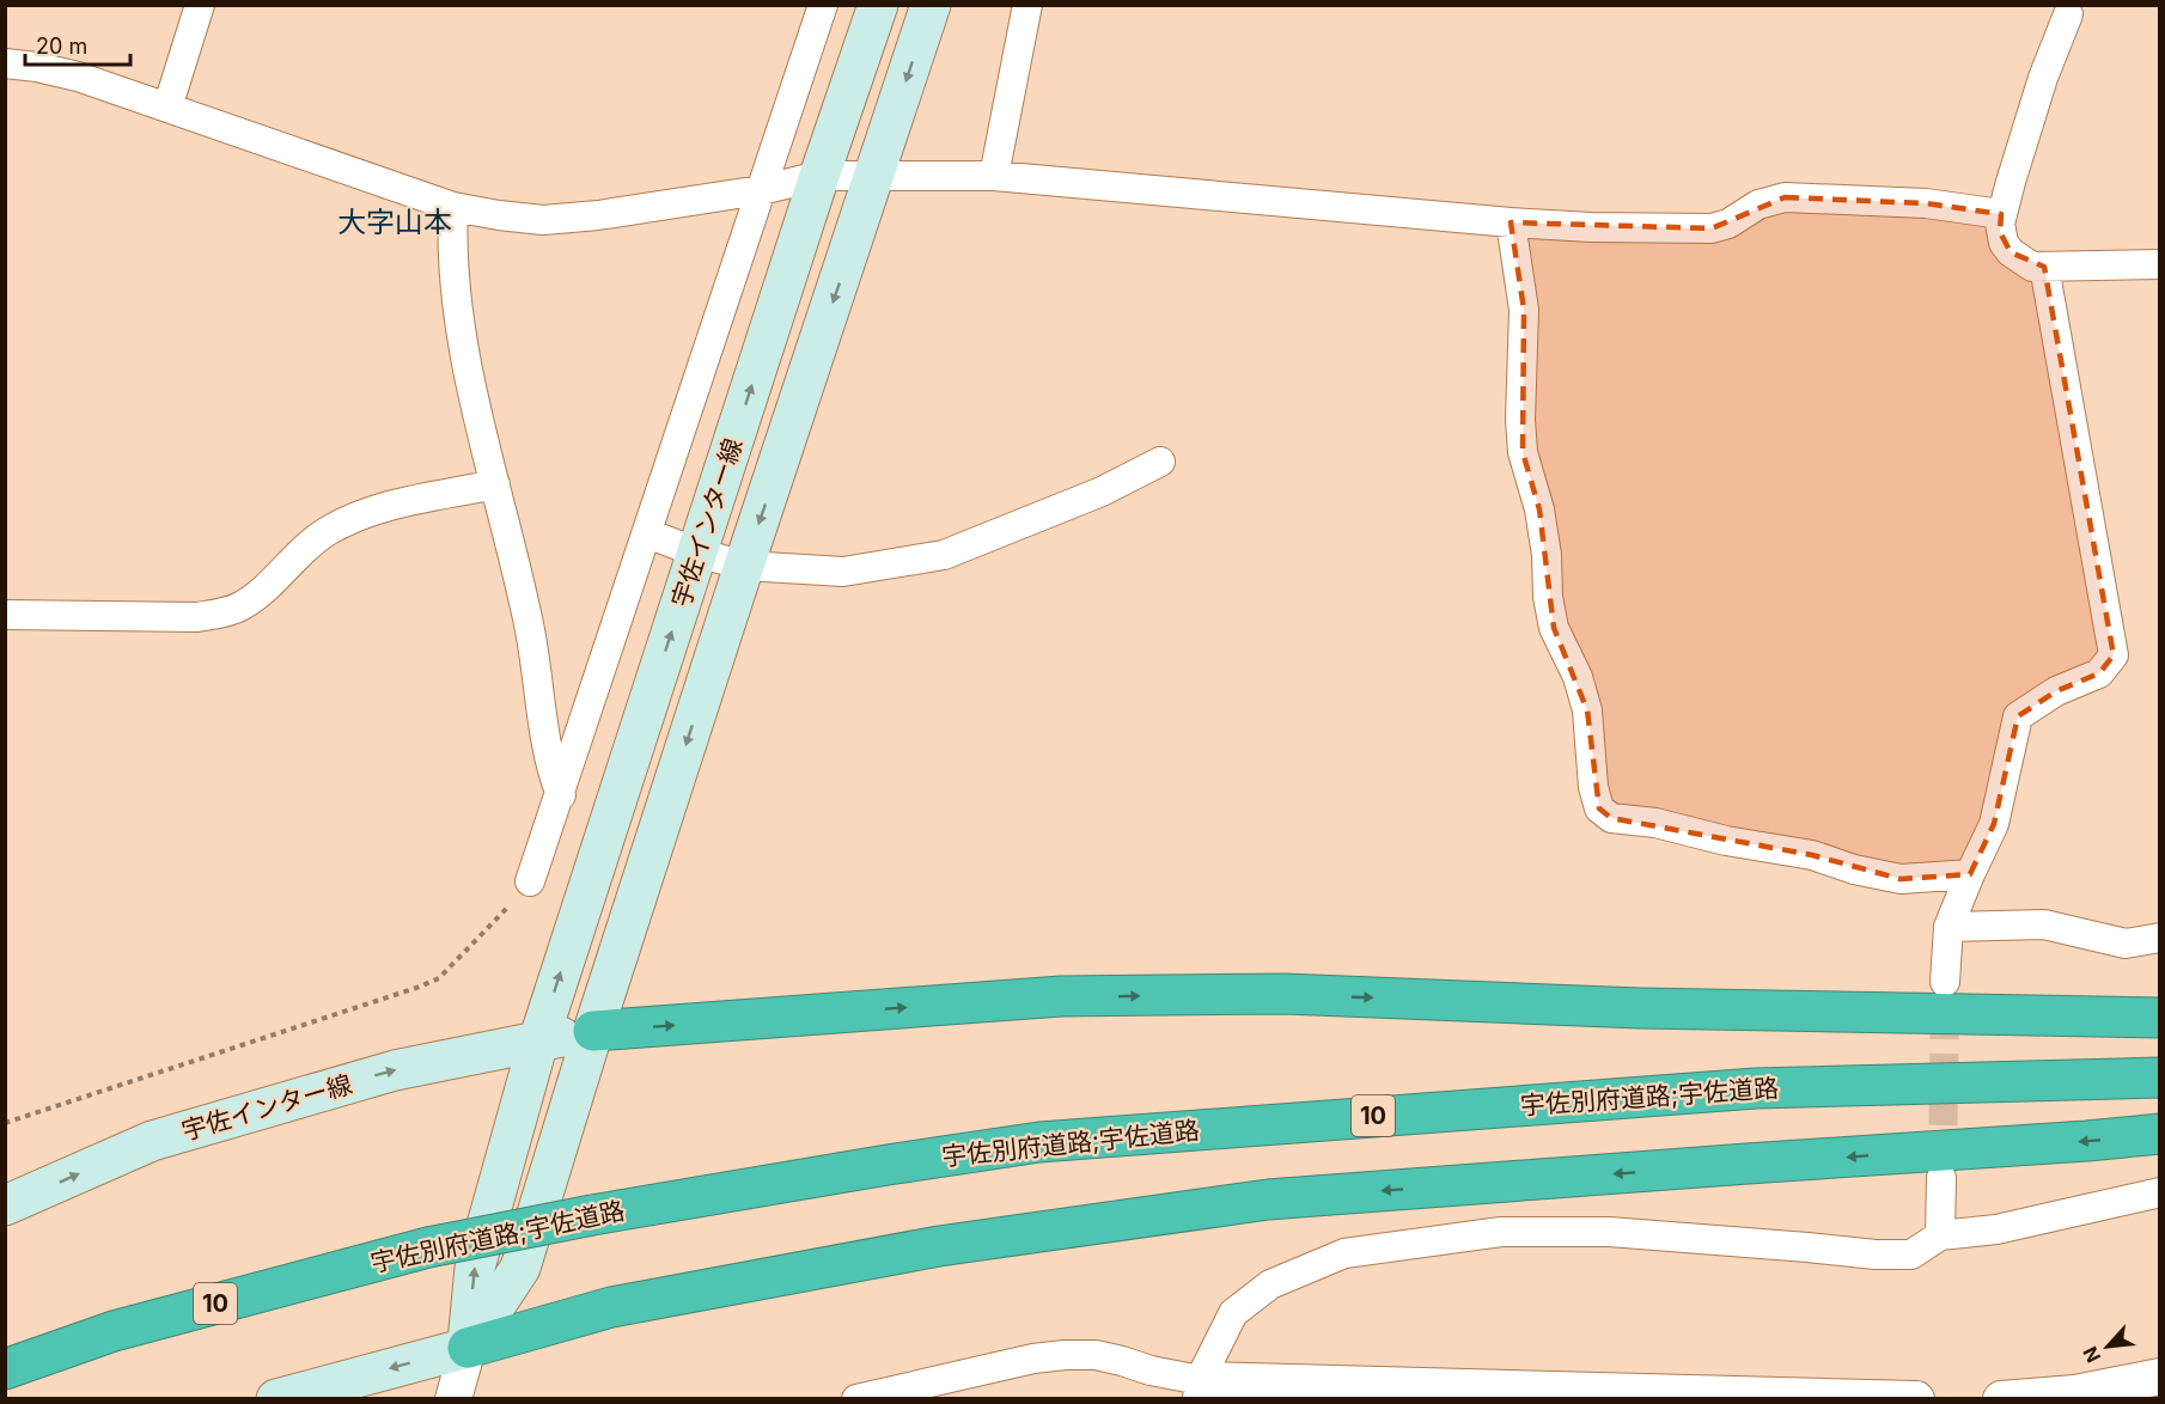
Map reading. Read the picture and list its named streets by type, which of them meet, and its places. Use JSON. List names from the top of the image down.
{
  "streets": {
    "highway": ["宇佐別府道路;宇佐道路", "10"],
    "main road": ["宇佐インター線"]
  },
  "districts": ["大字山本"],
  "scale_bar": "20 m",
  "north": "bottom left"
}
